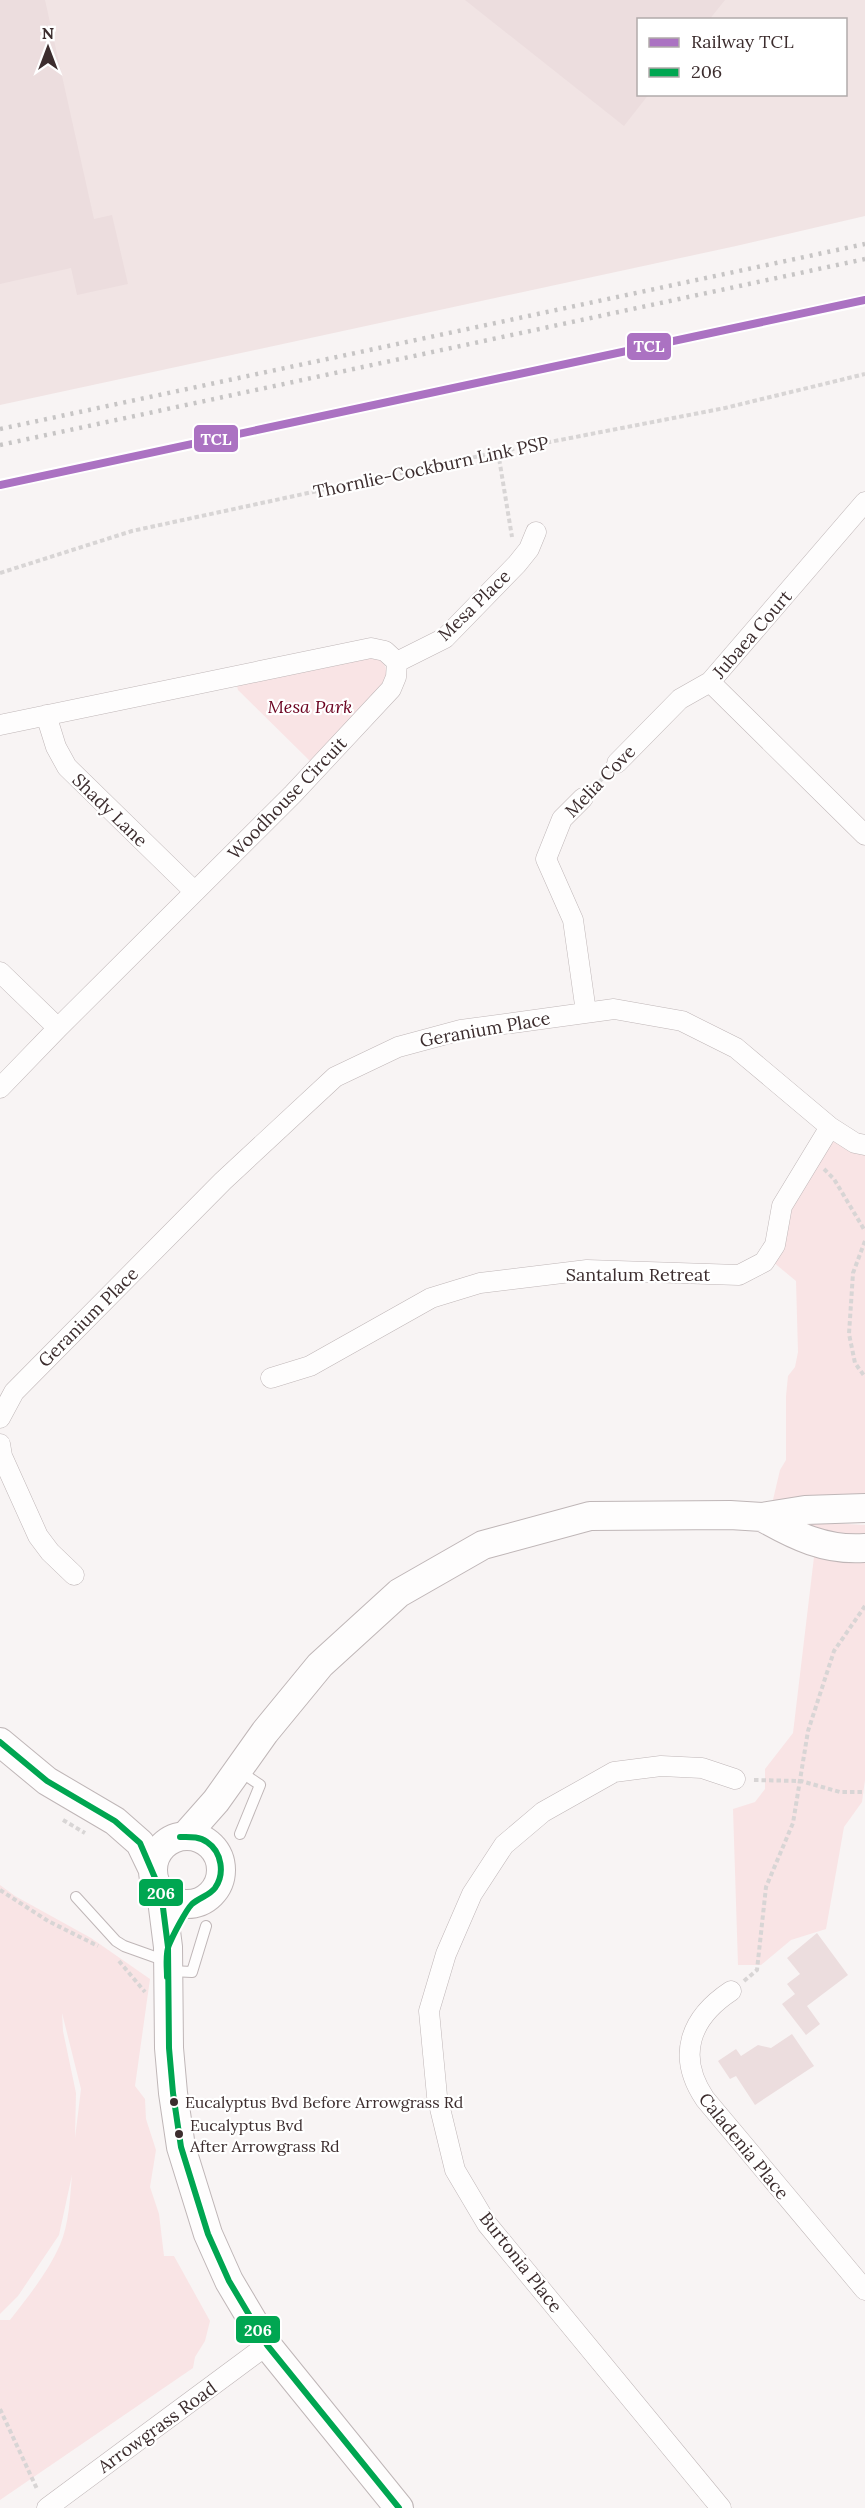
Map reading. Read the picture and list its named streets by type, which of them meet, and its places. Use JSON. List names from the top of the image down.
{
  "streets": {
    "street": [
      "Mesa Place",
      "Jubaea Court",
      "Melia Cove",
      "Woodhouse Circuit",
      "Shady Lane",
      "Geranium Place",
      "Santalum Retreat",
      "Caladenia Place",
      "Burtonia Place",
      "Arrowgrass Road"
    ],
    "path": ["Thornlie-Cockburn Link PSP"]
  },
  "crossings": [
    ["Thornlie-Cockburn Link PSP", "Mesa Place"],
    ["Mesa Place", "Woodhouse Circuit"],
    ["Jubaea Court", "Melia Cove"],
    ["Melia Cove", "Geranium Place"],
    ["Woodhouse Circuit", "Shady Lane"],
    ["Geranium Place", "Santalum Retreat"]
  ],
  "parks": ["Mesa Park"],
  "places": ["Eucalyptus Bvd Before Arrowgrass Rd", "Eucalyptus Bvd After Arrowgrass Rd"],
  "lines": ["rail line TCL", "transit line 206"],
  "legend": ["Railway TCL", "206"],
  "north": "top"
}
